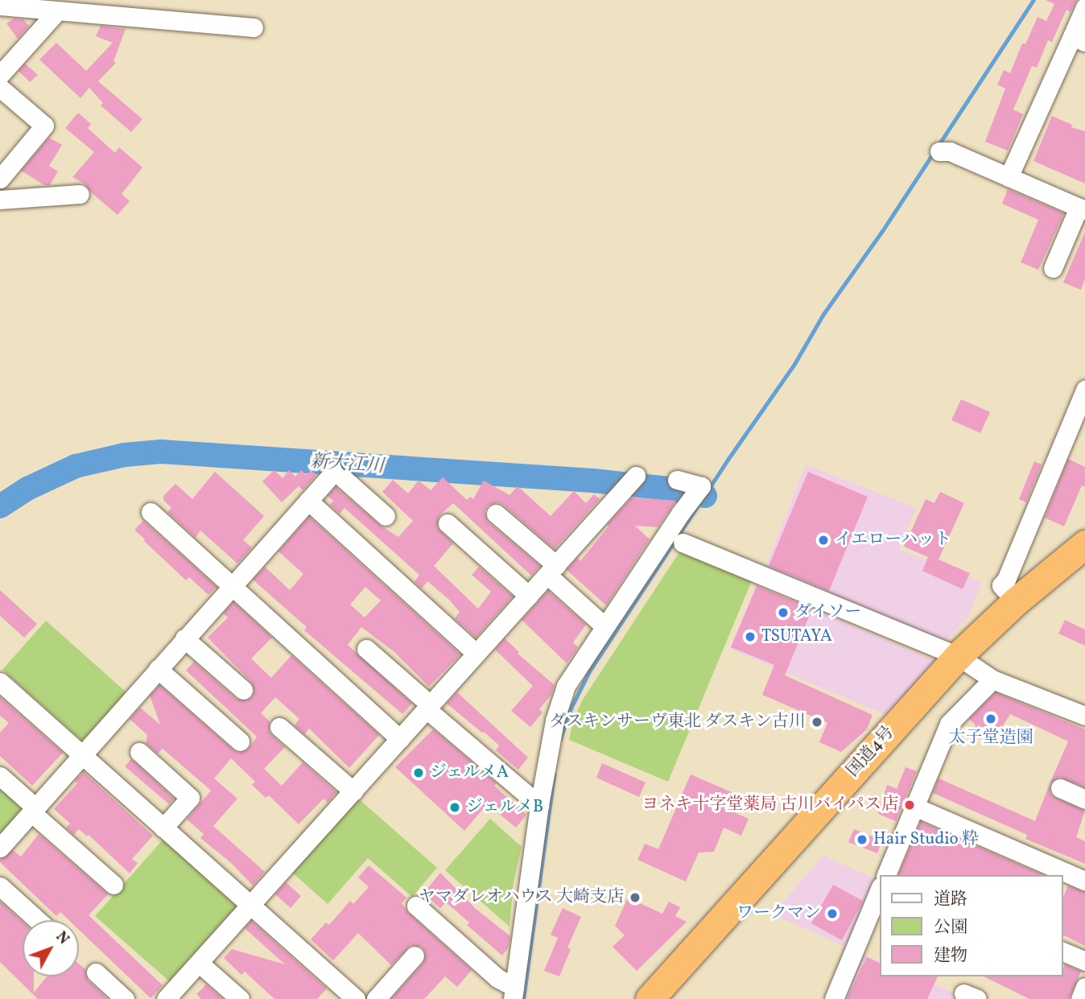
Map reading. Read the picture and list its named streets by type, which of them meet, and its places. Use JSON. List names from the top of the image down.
{
  "streets": {
    "highway": ["国道4号"]
  },
  "water": ["新大江川"],
  "places": [
    "イエローハット",
    "ダイソー",
    "TSUTAYA",
    "太子堂造園",
    "ダスキンサーヴ東北 ダスキン古川",
    "ジェルメA",
    "ヨネキ十字堂薬局 古川バイパス店",
    "ジェルメB",
    "Hair Studio 粋",
    "ヤマダレオハウス 大崎支店",
    "ワークマン"
  ],
  "legend": ["道路", "公園", "建物"],
  "north": "top right"
}
